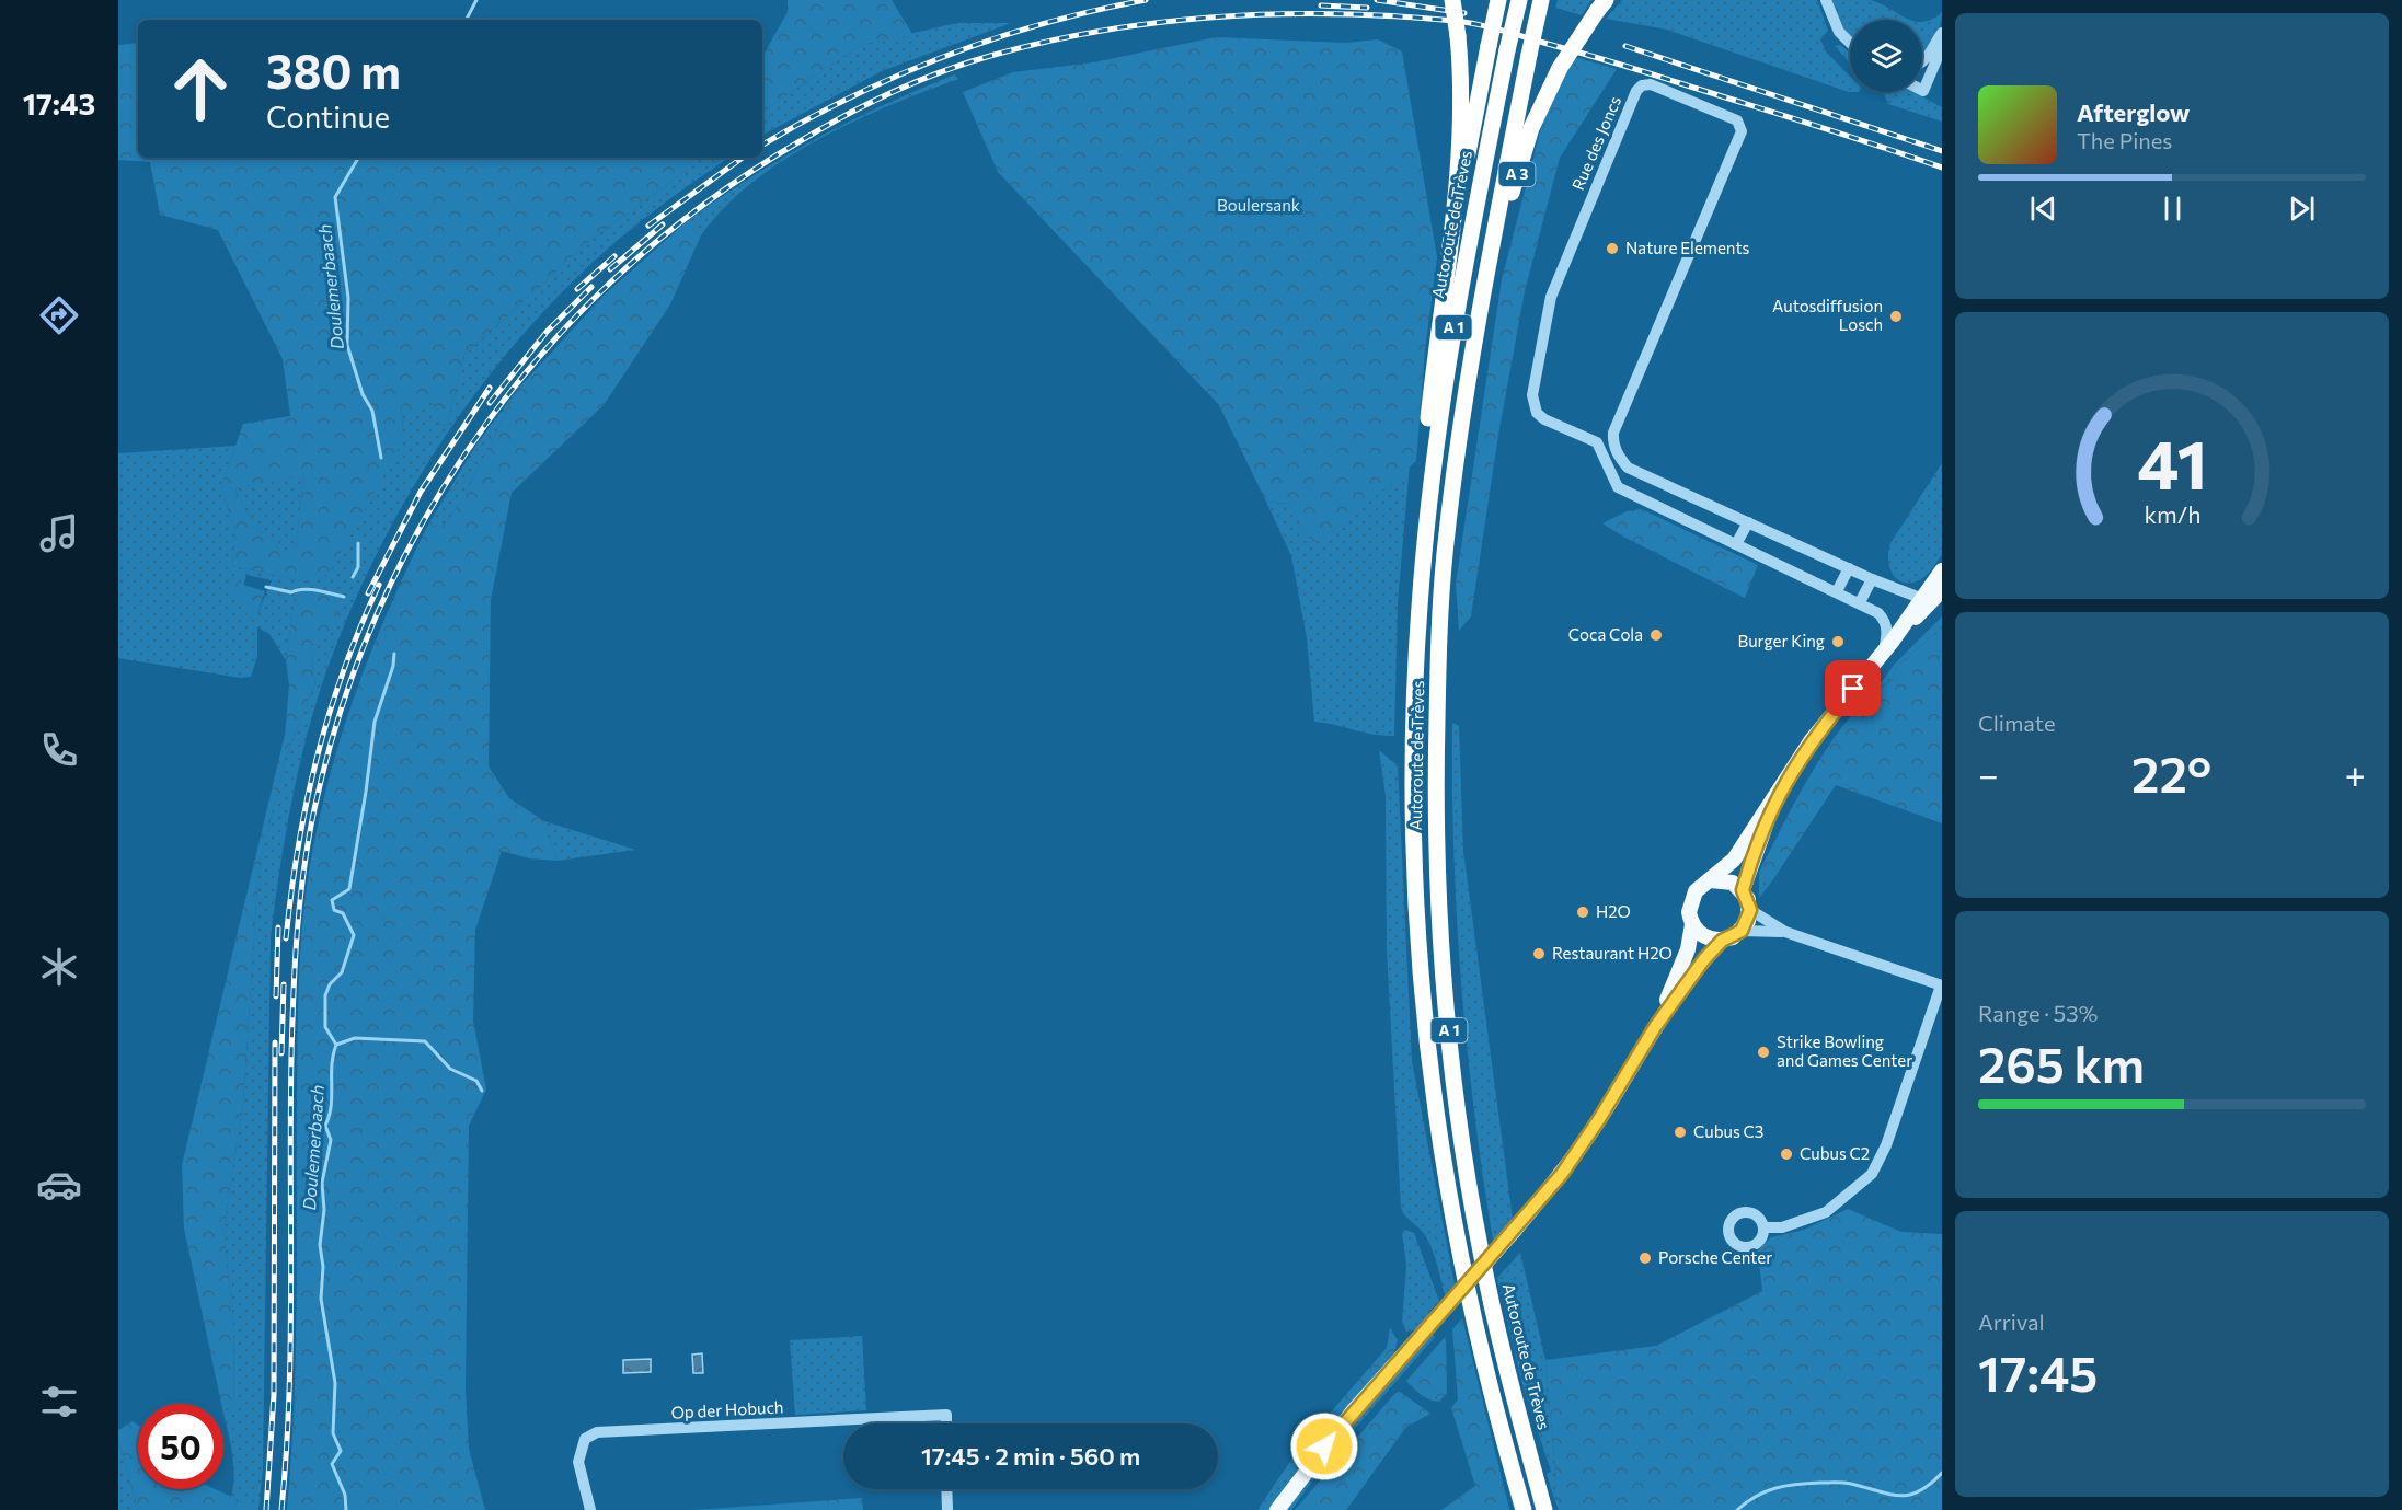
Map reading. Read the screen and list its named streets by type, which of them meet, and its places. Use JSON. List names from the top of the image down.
{
  "streets": {
    "highway": ["A 3", "Autoroute de Trèves", "A 1"],
    "street": ["Rue des Joncs", "Op der Hobuch"]
  },
  "crossings": [
    ["A 3", "Autoroute de Trèves"],
    ["Autoroute de Trèves", "A 1"]
  ],
  "water": ["Doulemerbaach"],
  "parks": ["Boulersank"],
  "places": [
    "Nature Elements",
    "Autosdiffusion Losch",
    "Coca Cola",
    "Burger King",
    "H2O",
    "Restaurant H2O",
    "Strike Bowling and Games Center",
    "Cubus C3",
    "Cubus C2",
    "Porsche Center"
  ],
  "page": {
    "tabs": "17:43",
    "turn": ["380 m", "Continue"],
    "song": ["Afterglow", "The Pines"],
    "tile": [
      "Climate",
      ["Range · 53%", "265 km"],
      ["Arrival", "17:45"]
    ],
    "heat": ["−", "22°", "+"],
    "limit": "50",
    "trip": "17:45 · 2 min · 560 m",
    "gauge": ["41", "km/h"]
  }
}
